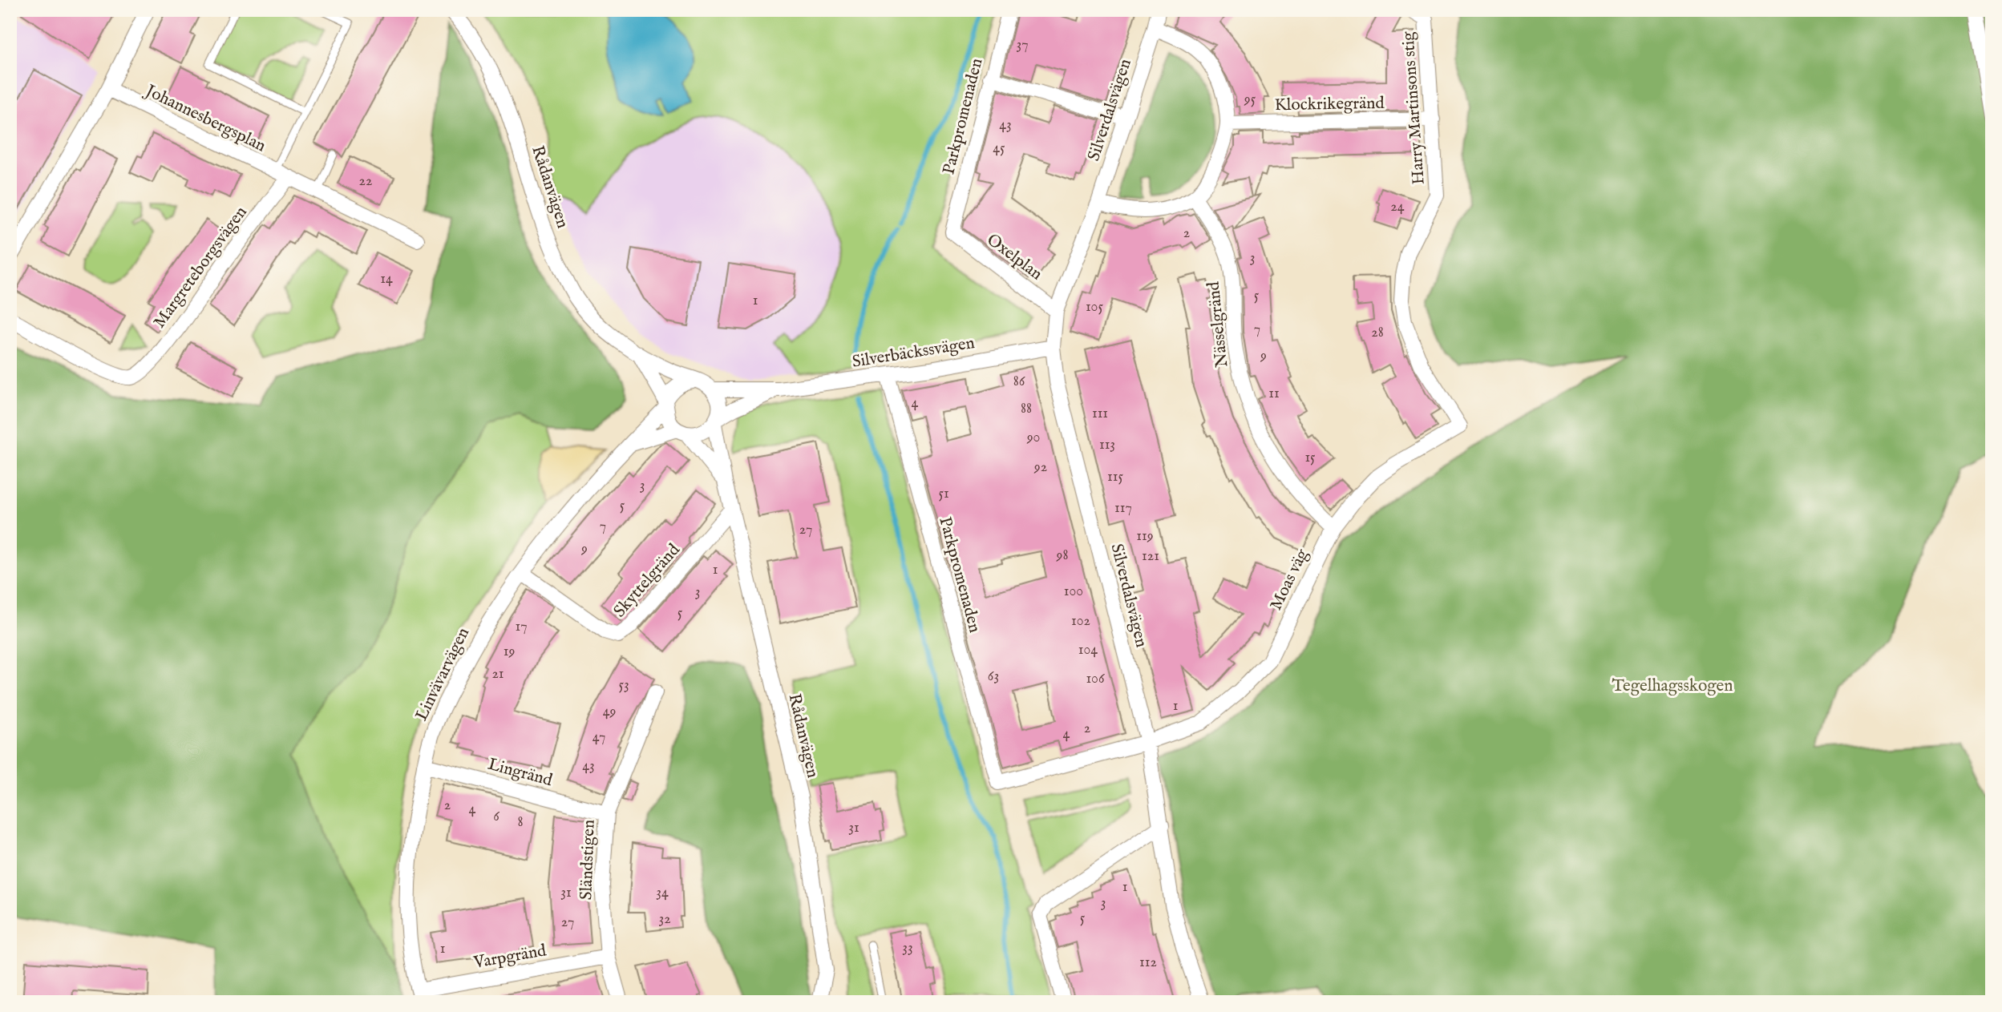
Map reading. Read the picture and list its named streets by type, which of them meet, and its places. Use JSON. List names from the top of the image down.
{
  "streets": {
    "street": [
      "Klockrikegränd",
      "Harry Martinsons stig",
      "Silverdalsvägen",
      "Parkpromenaden",
      "Johannesbergsplan",
      "Rådanvägen",
      "Oxelplan",
      "Margreteborgsvägen",
      "Nässelgränd",
      "Silverbäckssvägen",
      "Moas väg",
      "Skyttelgränd",
      "Linvävarvägen",
      "Lingränd",
      "Sländstigen",
      "Varpgränd"
    ]
  },
  "crossings": [
    ["Klockrikegränd", "Harry Martinsons stig"],
    ["Harry Martinsons stig", "Moas väg"],
    ["Silverdalsvägen", "Oxelplan"],
    ["Silverdalsvägen", "Silverbäckssvägen"],
    ["Silverdalsvägen", "Moas väg"],
    ["Parkpromenaden", "Oxelplan"],
    ["Parkpromenaden", "Silverbäckssvägen"],
    ["Parkpromenaden", "Moas väg"],
    ["Johannesbergsplan", "Margreteborgsvägen"],
    ["Rådanvägen", "Silverbäckssvägen"],
    ["Rådanvägen", "Skyttelgränd"],
    ["Rådanvägen", "Linvävarvägen"],
    ["Nässelgränd", "Moas väg"],
    ["Silverbäckssvägen", "Linvävarvägen"],
    ["Skyttelgränd", "Linvävarvägen"],
    ["Linvävarvägen", "Lingränd"],
    ["Linvävarvägen", "Varpgränd"],
    ["Lingränd", "Sländstigen"],
    ["Sländstigen", "Varpgränd"]
  ],
  "parks": ["Tegelhagsskogen"],
  "house_numbers": [
    "37",
    "95",
    "43",
    "45",
    "22",
    "24",
    "2",
    "3",
    "14",
    "5",
    "1",
    "105",
    "7",
    "28",
    "9",
    "86",
    "11",
    "4",
    "88",
    "111",
    "90",
    "113",
    "15",
    "92",
    "115",
    "3",
    "51",
    "5",
    "117",
    "7",
    "27",
    "119",
    "9",
    "98",
    "121",
    "1",
    "100",
    "3",
    "5",
    "102",
    "17",
    "104",
    "19",
    "21",
    "63",
    "106",
    "53",
    "1",
    "49",
    "2",
    "4",
    "47",
    "43",
    "2",
    "4",
    "6",
    "8",
    "31",
    "1",
    "31",
    "34",
    "3",
    "5",
    "32",
    "27",
    "33",
    "1",
    "112"
  ]
}
